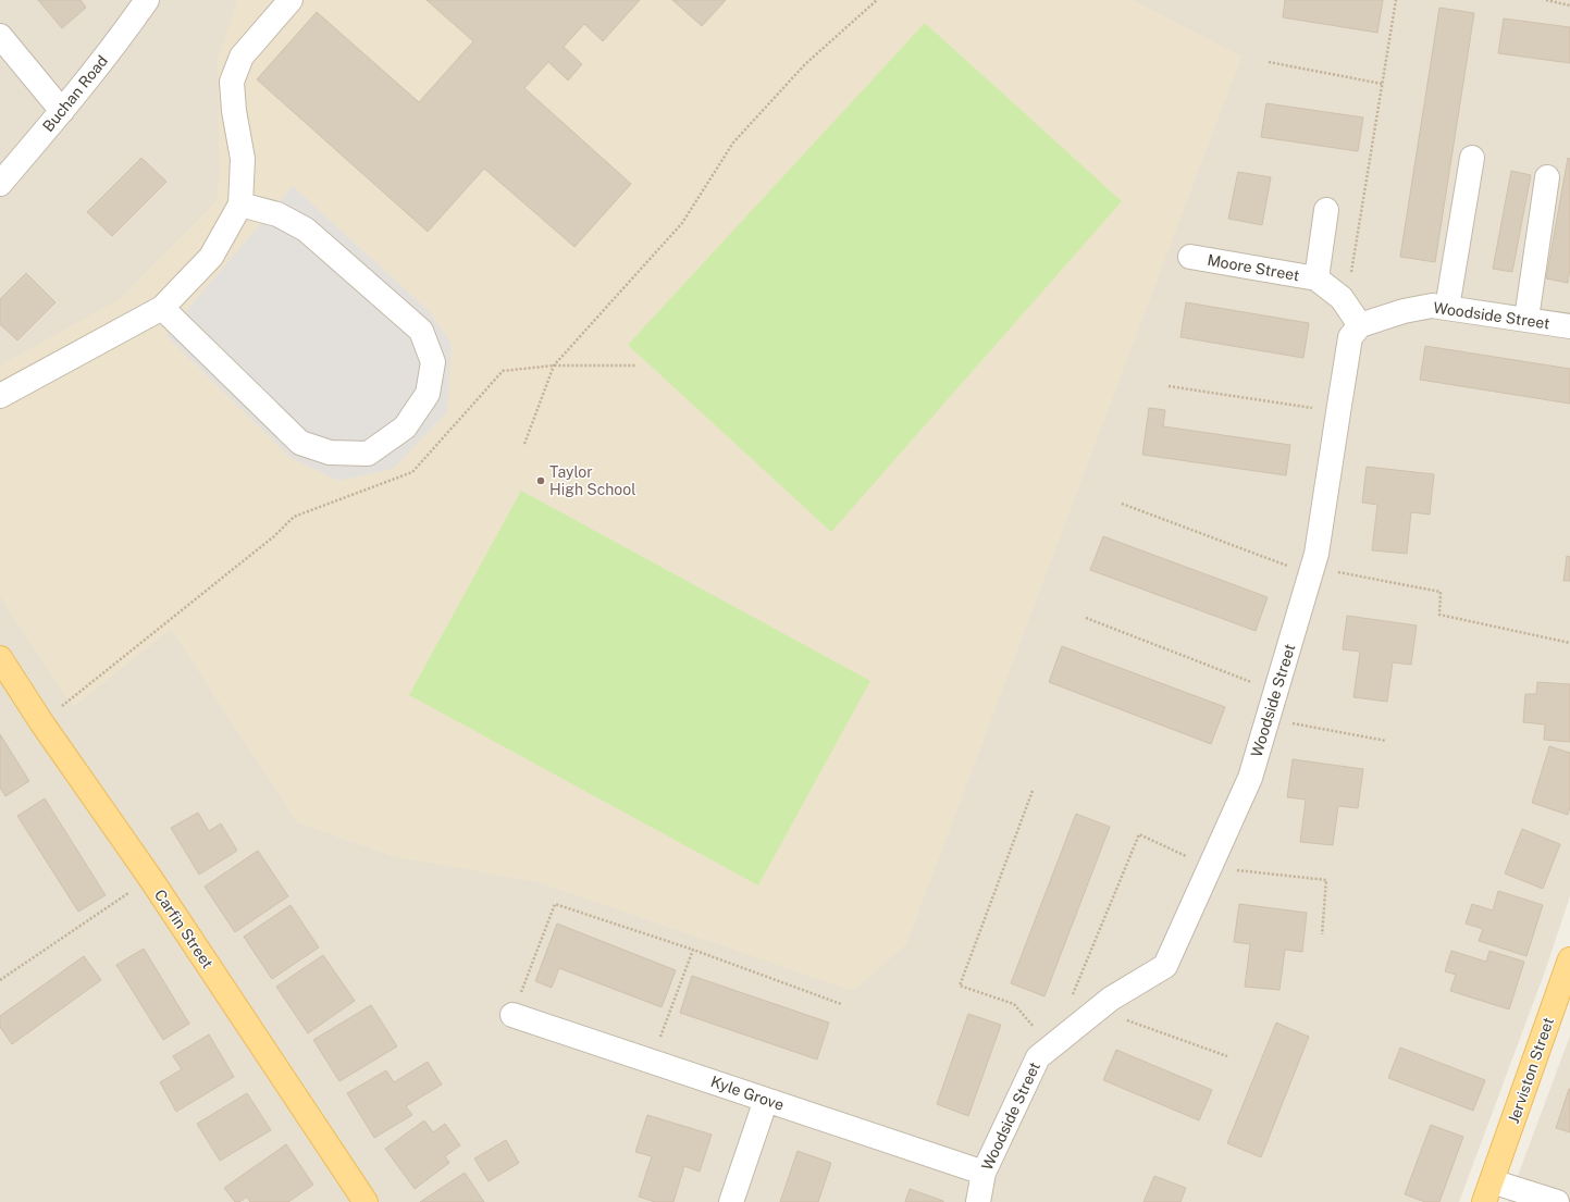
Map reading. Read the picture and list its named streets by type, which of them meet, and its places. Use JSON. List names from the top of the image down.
{
  "streets": {
    "main road": ["Carfin Street", "Jerviston Street"],
    "street": [
      "Buchan Road",
      "Moore Street",
      "Woodside Street",
      "Kyle Grove"
    ]
  },
  "crossings": [
    ["Moore Street", "Woodside Street"],
    ["Woodside Street", "Kyle Grove"]
  ],
  "places": ["Taylor High School"]
}
